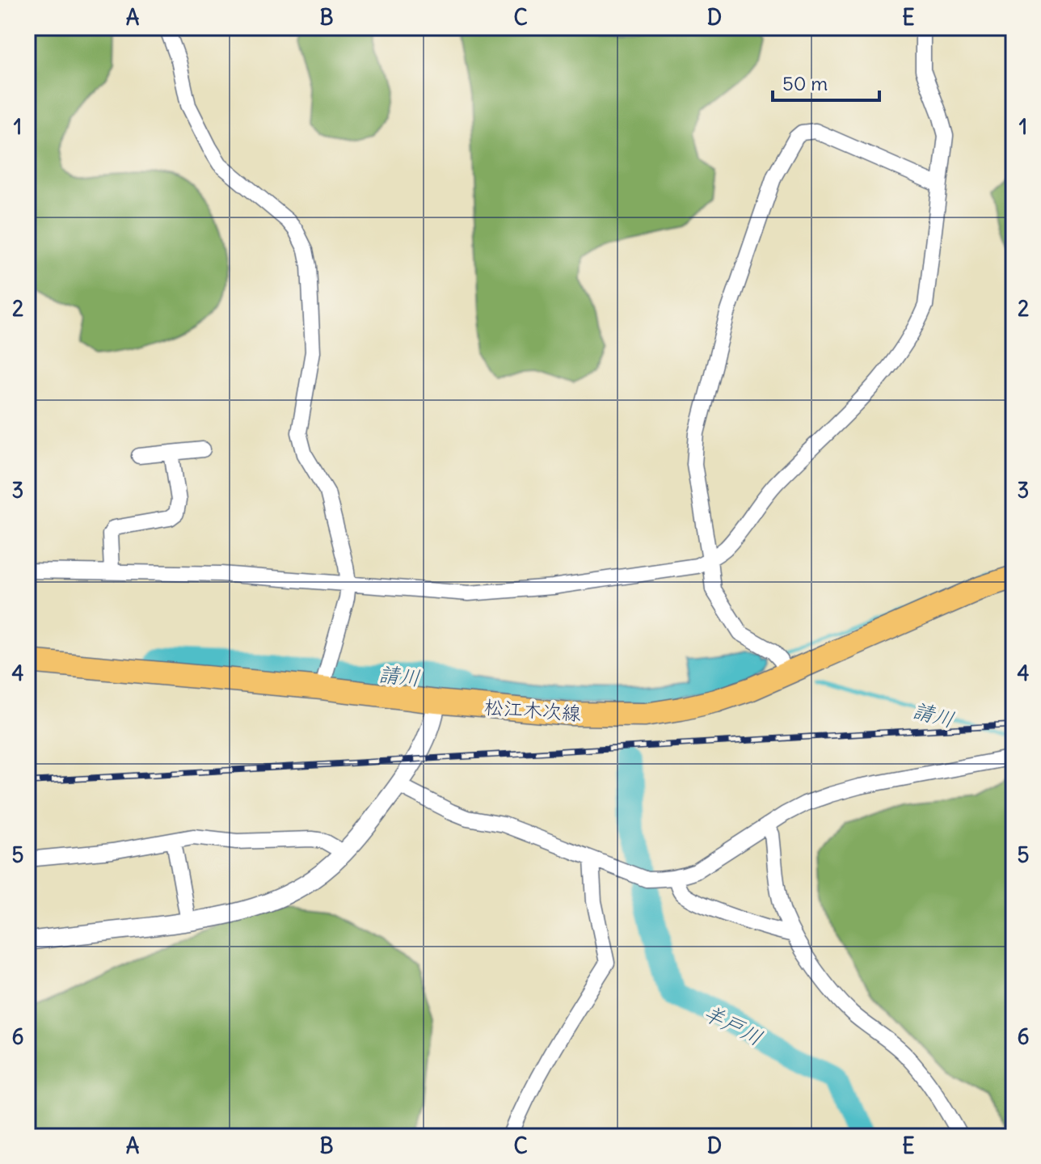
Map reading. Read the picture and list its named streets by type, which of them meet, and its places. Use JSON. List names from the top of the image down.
{
  "streets": {
    "main road": ["松江木次線"]
  },
  "water": ["請川", "羊戸川"],
  "scale_bar": "50 m",
  "grid": {
    "columns": [
      "A",
      "B",
      "C",
      "D",
      "E"
    ],
    "rows": [
      "1",
      "2",
      "3",
      "4",
      "5",
      "6"
    ]
  }
}
